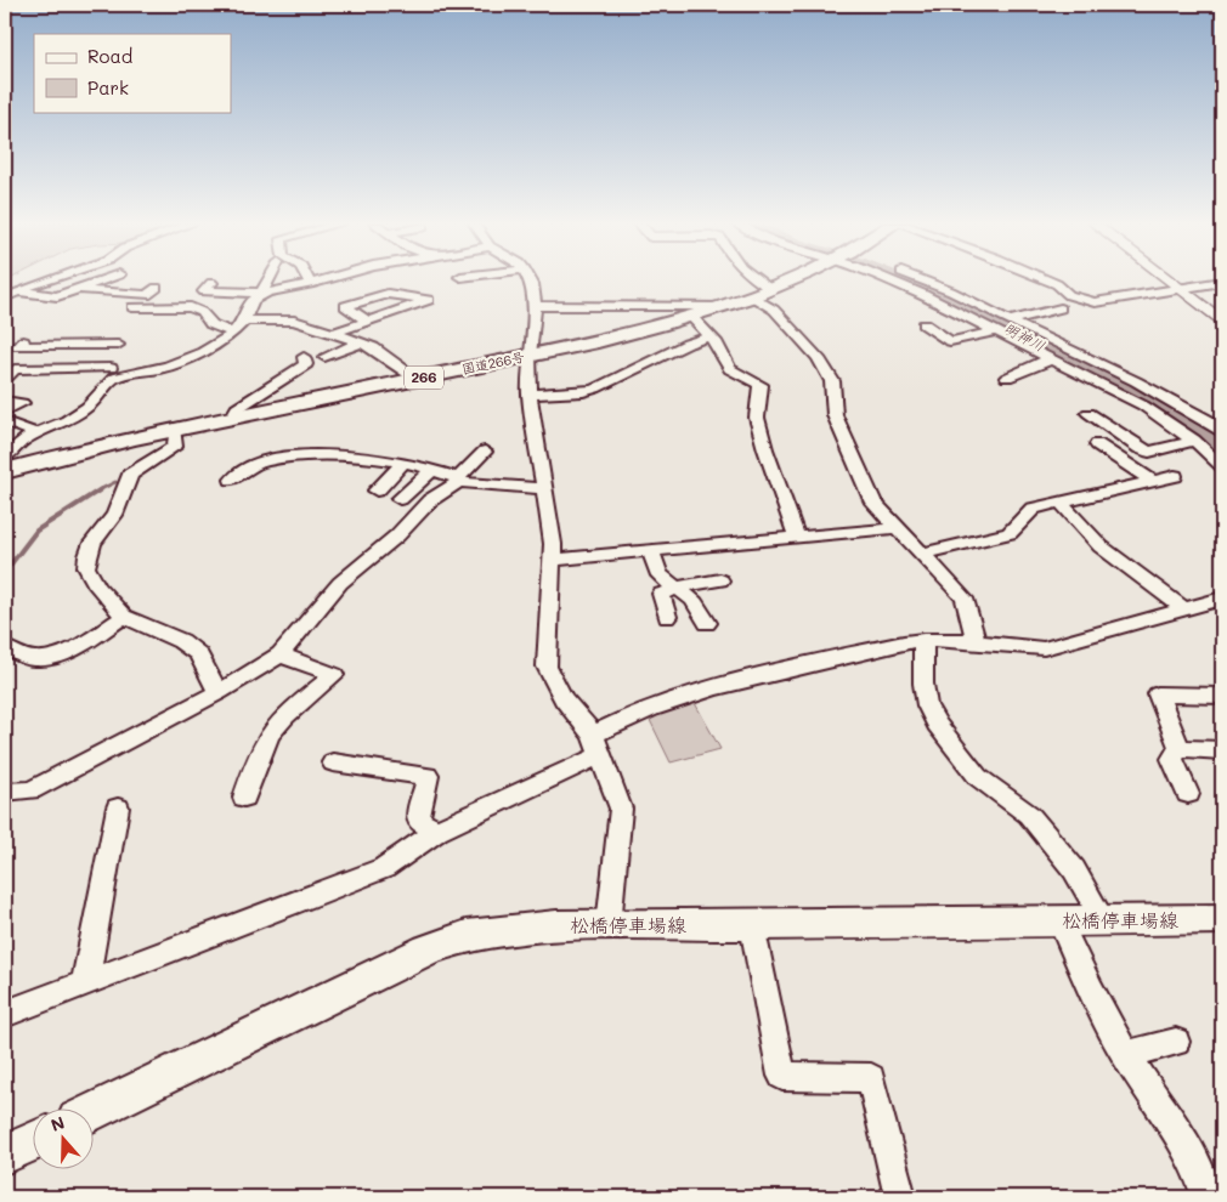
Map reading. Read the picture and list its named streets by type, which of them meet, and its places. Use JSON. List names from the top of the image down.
{
  "streets": {
    "highway": ["国道266号", "266"],
    "main road": ["松橋停車場線"]
  },
  "water": ["明神川"],
  "legend": ["Road", "Park"],
  "north": "top"
}
